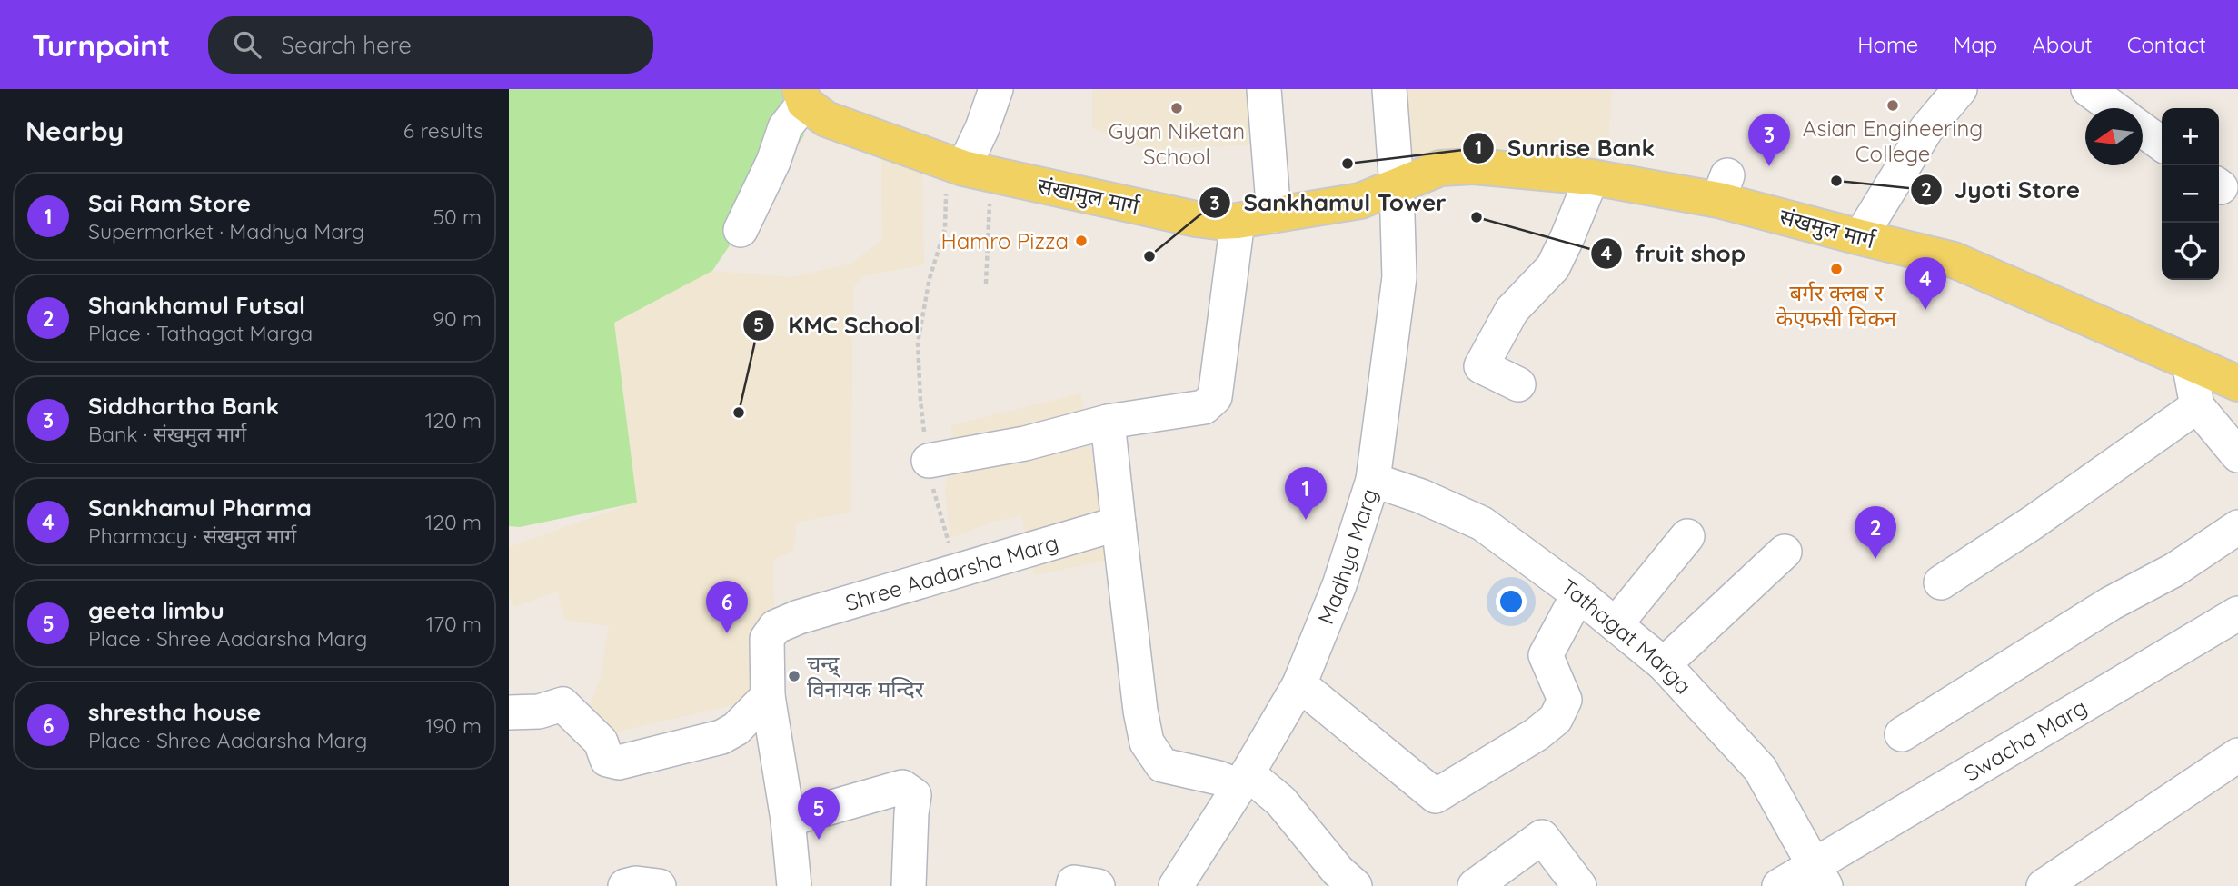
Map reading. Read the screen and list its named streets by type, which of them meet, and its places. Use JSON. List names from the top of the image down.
{
  "streets": {
    "main road": ["संखामुल मार्ग", "संखमुल मार्ग"],
    "street": [
      "Madhya Marg",
      "Shree Aadarsha Marg",
      "Tathagat Marga",
      "Swacha Marg"
    ]
  },
  "crossings": [
    ["संखामुल मार्ग", "संखमुल मार्ग"],
    ["संखामुल मार्ग", "Madhya Marg"],
    ["संखमुल मार्ग", "Madhya Marg"],
    ["Madhya Marg", "Tathagat Marga"],
    ["Tathagat Marga", "Swacha Marg"]
  ],
  "places": [
    "Asian Engineering College",
    "Gyan Niketan School",
    "Sunrise Bank",
    "Jyoti Store",
    "fruit shop",
    "Hamro Pizza",
    "Sankhamul Tower",
    "बर्गर क्लब र केएफसी चिकन",
    "KMC School",
    "चन्द्र् विनायक मन्दिर"
  ],
  "north": "left",
  "page": {
    "header": "Turnpoint",
    "search": "Search here",
    "nav": [
      "Home",
      "Map",
      "About",
      "Contact"
    ],
    "heading": ["Nearby", "6 results"],
    "map_buttons": ["+", "−"],
    "pins": [
      "3",
      "4",
      "1",
      "2",
      "6",
      "5"
    ],
    "list": [
      {
        "mark": "1",
        "name": "Sai Ram Store",
        "note": "Supermarket · Madhya Marg",
        "value": "50 m"
      },
      {
        "mark": "2",
        "name": "Shankhamul Futsal",
        "note": "Place · Tathagat Marga",
        "value": "90 m"
      },
      {
        "mark": "3",
        "name": "Siddhartha Bank",
        "note": "Bank · संखमुल मार्ग",
        "value": "120 m"
      },
      {
        "mark": "4",
        "name": "Sankhamul Pharma",
        "note": "Pharmacy · संखमुल मार्ग",
        "value": "120 m"
      },
      {
        "mark": "5",
        "name": "geeta limbu",
        "note": "Place · Shree Aadarsha Marg",
        "value": "170 m"
      },
      {
        "mark": "6",
        "name": "shrestha house",
        "note": "Place · Shree Aadarsha Marg",
        "value": "190 m"
      }
    ]
  }
}
